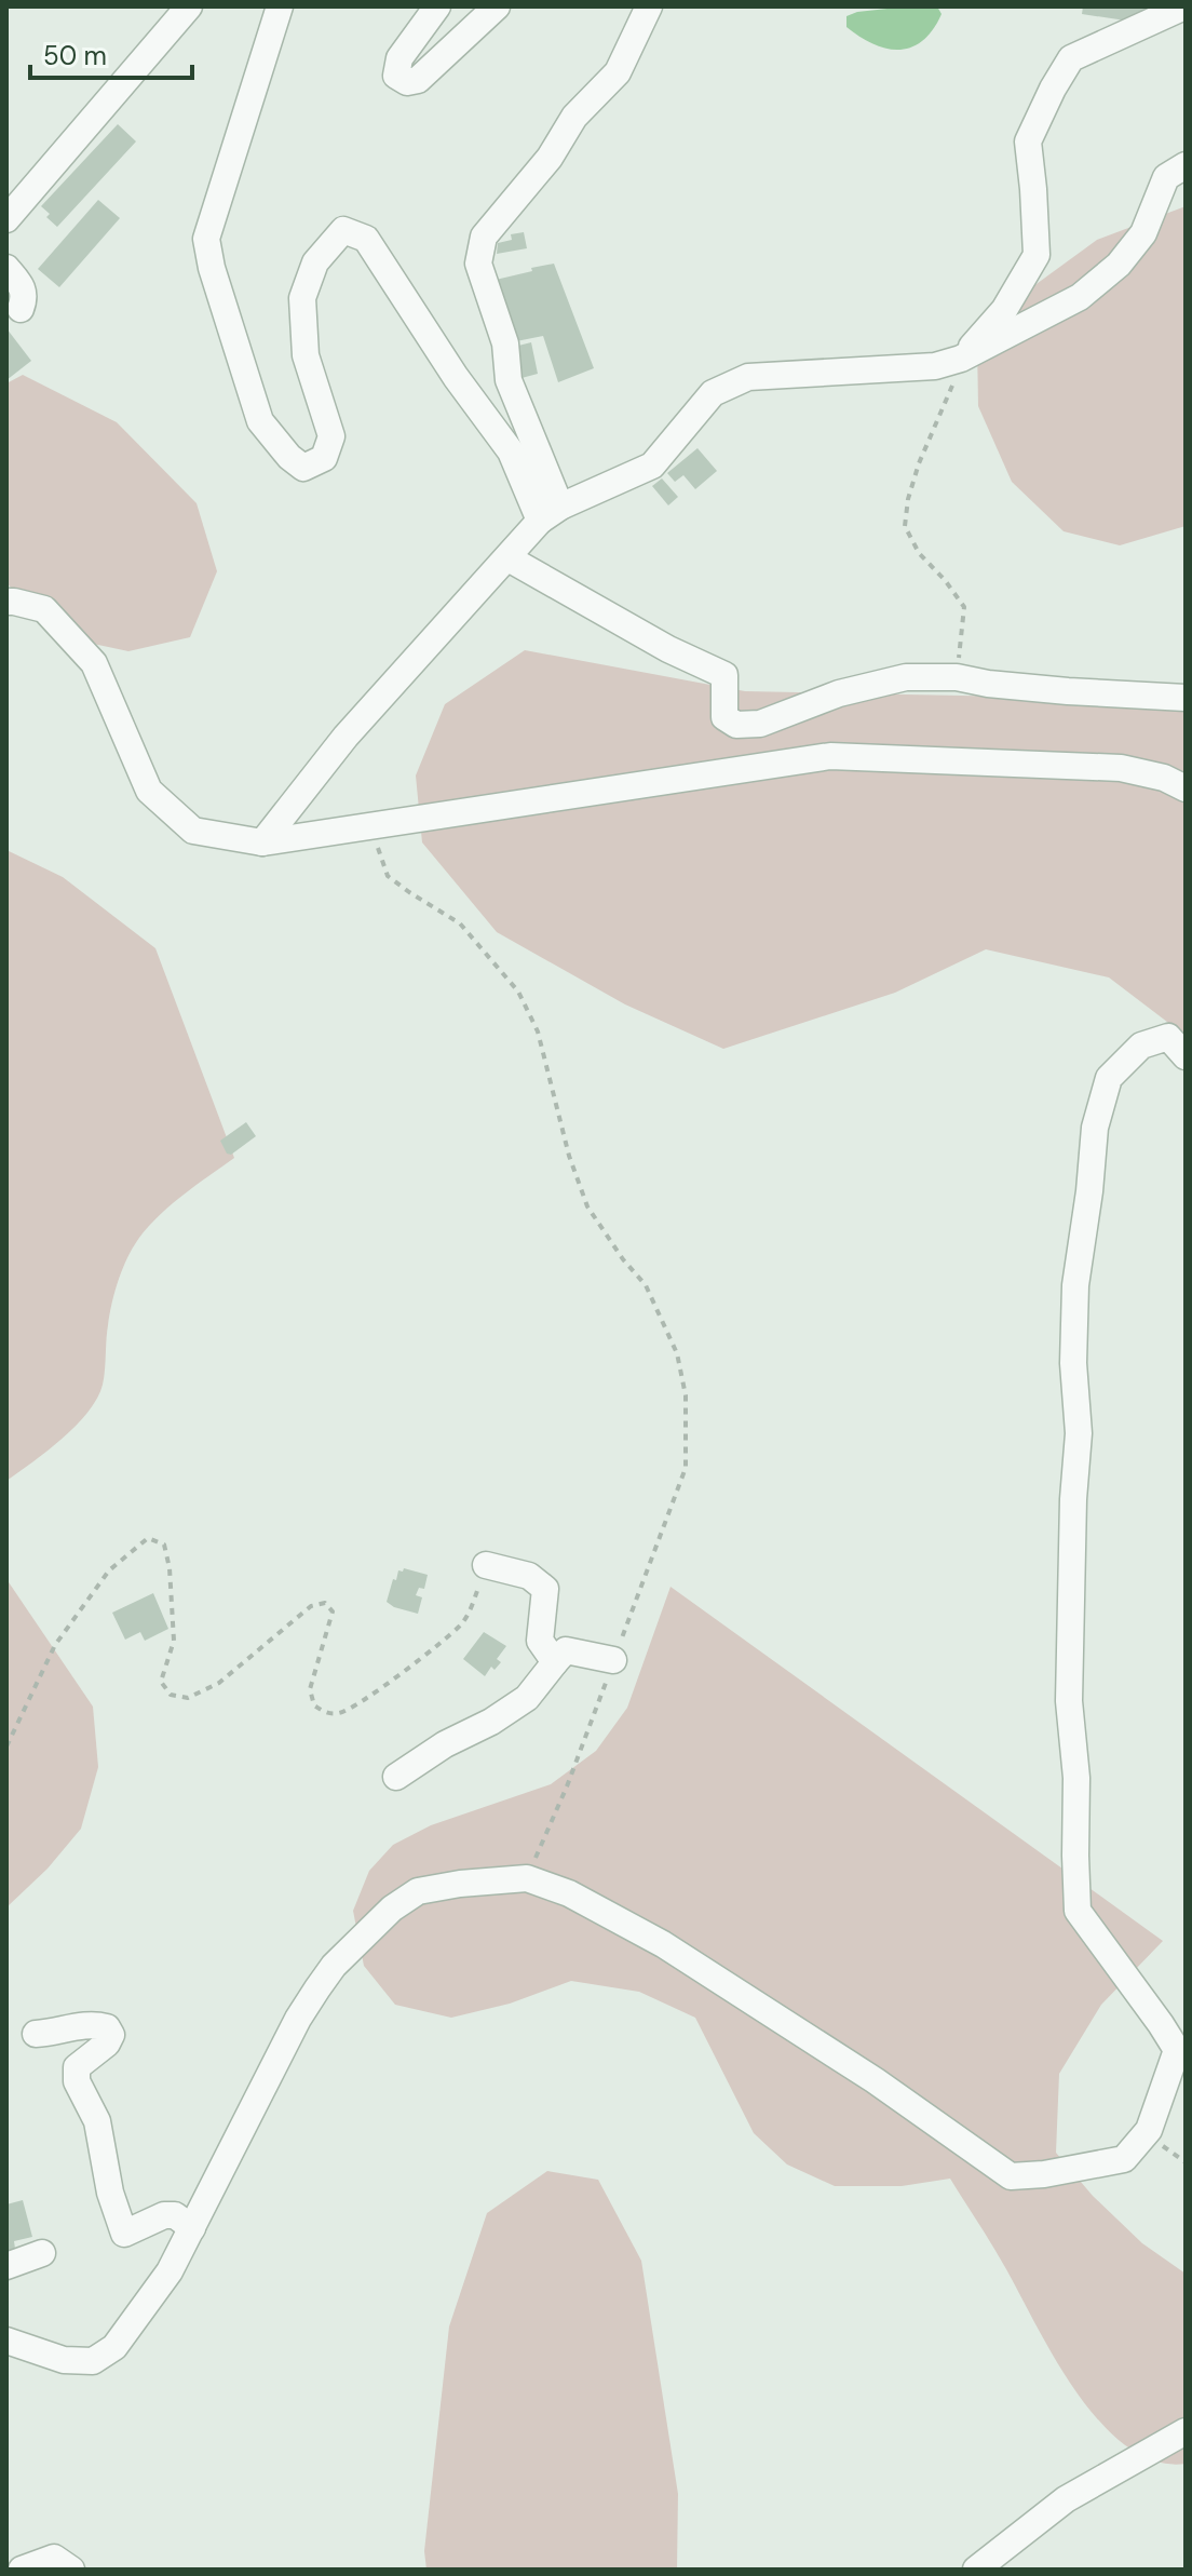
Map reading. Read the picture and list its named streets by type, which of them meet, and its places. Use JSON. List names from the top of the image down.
{
  "scale_bar": "50 m"
}
